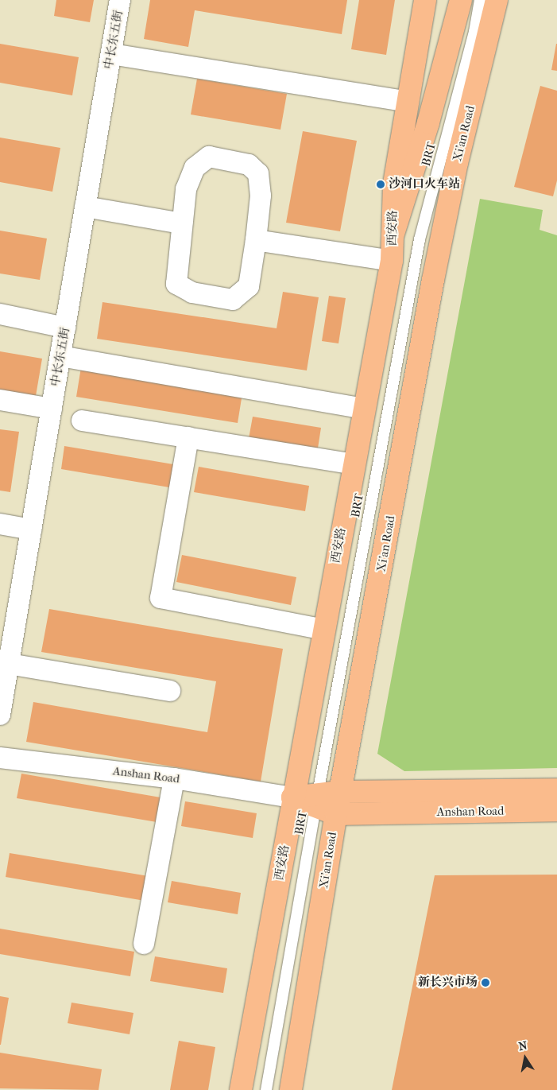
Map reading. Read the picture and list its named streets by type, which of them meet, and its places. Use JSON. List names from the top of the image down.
{
  "streets": {
    "main road": ["Xi'an Road", "西安路", "Anshan Road"],
    "street": ["中长东五街"],
    "lane": ["BRT"]
  },
  "crossings": [
    ["Xi'an Road", "BRT"],
    ["Xi'an Road", "Anshan Road"],
    ["BRT", "Anshan Road"],
    ["西安路", "Anshan Road"]
  ],
  "places": ["沙河口火车站", "新长兴市场"],
  "north": "top"
}
